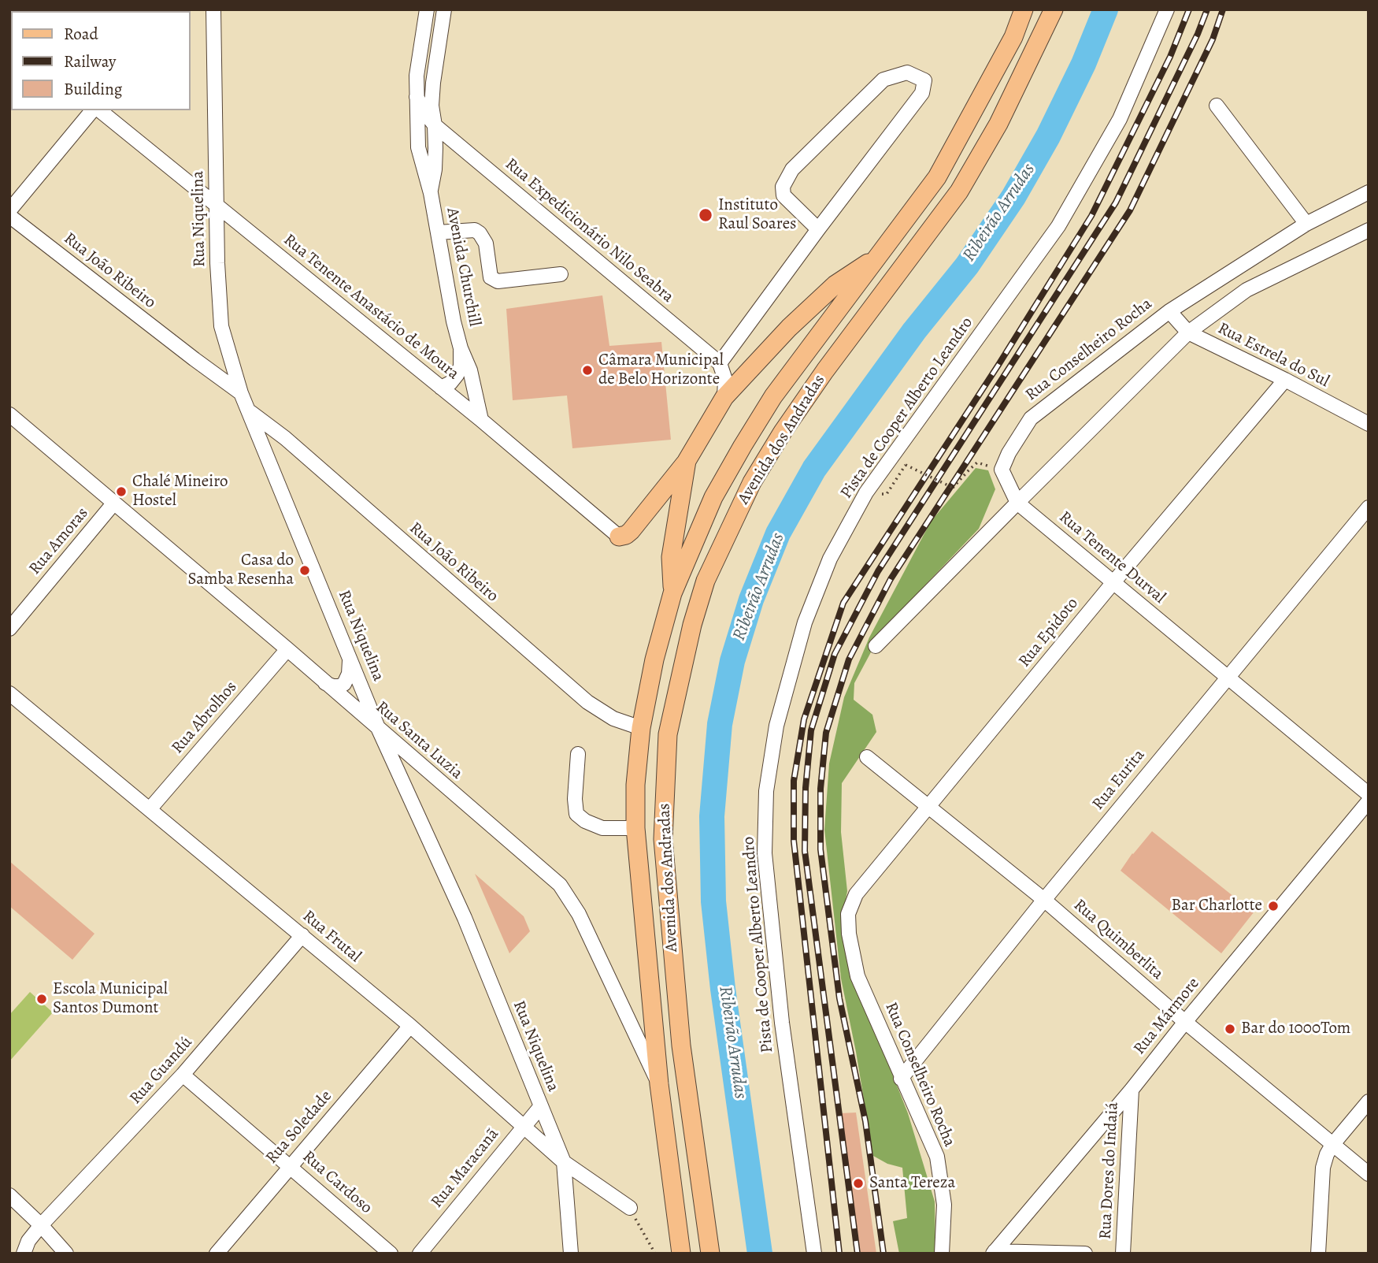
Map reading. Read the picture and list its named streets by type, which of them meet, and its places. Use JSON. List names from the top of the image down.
{
  "streets": {
    "main road": ["Avenida dos Andradas"],
    "street": [
      "Rua Niquelina",
      "Rua Expedicionário Nilo Seabra",
      "Avenida Churchill",
      "Rua João Ribeiro",
      "Rua Tenente Anastácio de Moura",
      "Rua Conselheiro Rocha",
      "Rua Estrela do Sul",
      "Pista de Cooper Alberto Leandro",
      "Rua Amoras",
      "Rua Tenente Durval",
      "Rua Epidoto",
      "Rua Abrolhos",
      "Rua Santa Luzia",
      "Rua Eurita",
      "Rua Frutal",
      "Rua Quimberlita",
      "Rua Mármore",
      "Rua Guandú",
      "Rua Soledade",
      "Rua Maracanã",
      "Rua Dores do Indaiá",
      "Rua Cardoso"
    ]
  },
  "crossings": [
    ["Rua Niquelina", "Rua João Ribeiro"],
    ["Rua Niquelina", "Rua Tenente Anastácio de Moura"],
    ["Rua Niquelina", "Rua Santa Luzia"],
    ["Rua Niquelina", "Rua Frutal"],
    ["Rua Niquelina", "Rua Maracanã"],
    ["Rua Expedicionário Nilo Seabra", "Avenida Churchill"],
    ["Avenida Churchill", "Rua Tenente Anastácio de Moura"],
    ["Rua João Ribeiro", "Avenida dos Andradas"],
    ["Rua Conselheiro Rocha", "Rua Estrela do Sul"],
    ["Rua Conselheiro Rocha", "Rua Epidoto"],
    ["Rua Conselheiro Rocha", "Rua Eurita"],
    ["Rua Estrela do Sul", "Rua Epidoto"],
    ["Avenida dos Andradas", "Rua Santa Luzia"],
    ["Rua Amoras", "Rua Santa Luzia"],
    ["Rua Tenente Durval", "Rua Epidoto"],
    ["Rua Tenente Durval", "Rua Eurita"],
    ["Rua Epidoto", "Rua Quimberlita"],
    ["Rua Abrolhos", "Rua Santa Luzia"],
    ["Rua Abrolhos", "Rua Frutal"],
    ["Rua Eurita", "Rua Quimberlita"],
    ["Rua Frutal", "Rua Guandú"],
    ["Rua Frutal", "Rua Soledade"],
    ["Rua Frutal", "Rua Maracanã"],
    ["Rua Quimberlita", "Rua Mármore"],
    ["Rua Mármore", "Rua Dores do Indaiá"],
    ["Rua Guandú", "Rua Cardoso"],
    ["Rua Soledade", "Rua Cardoso"]
  ],
  "water": ["Ribeirão Arrudas"],
  "places": [
    "Instituto Raul Soares",
    "Câmara Municipal de Belo Horizonte",
    "Chalé Mineiro Hostel",
    "Casa do Samba Resenha",
    "Bar Charlotte",
    "Escola Municipal Santos Dumont",
    "Bar do 1000Tom",
    "Santa Tereza"
  ],
  "legend": ["Road", "Railway", "Building"]
}
